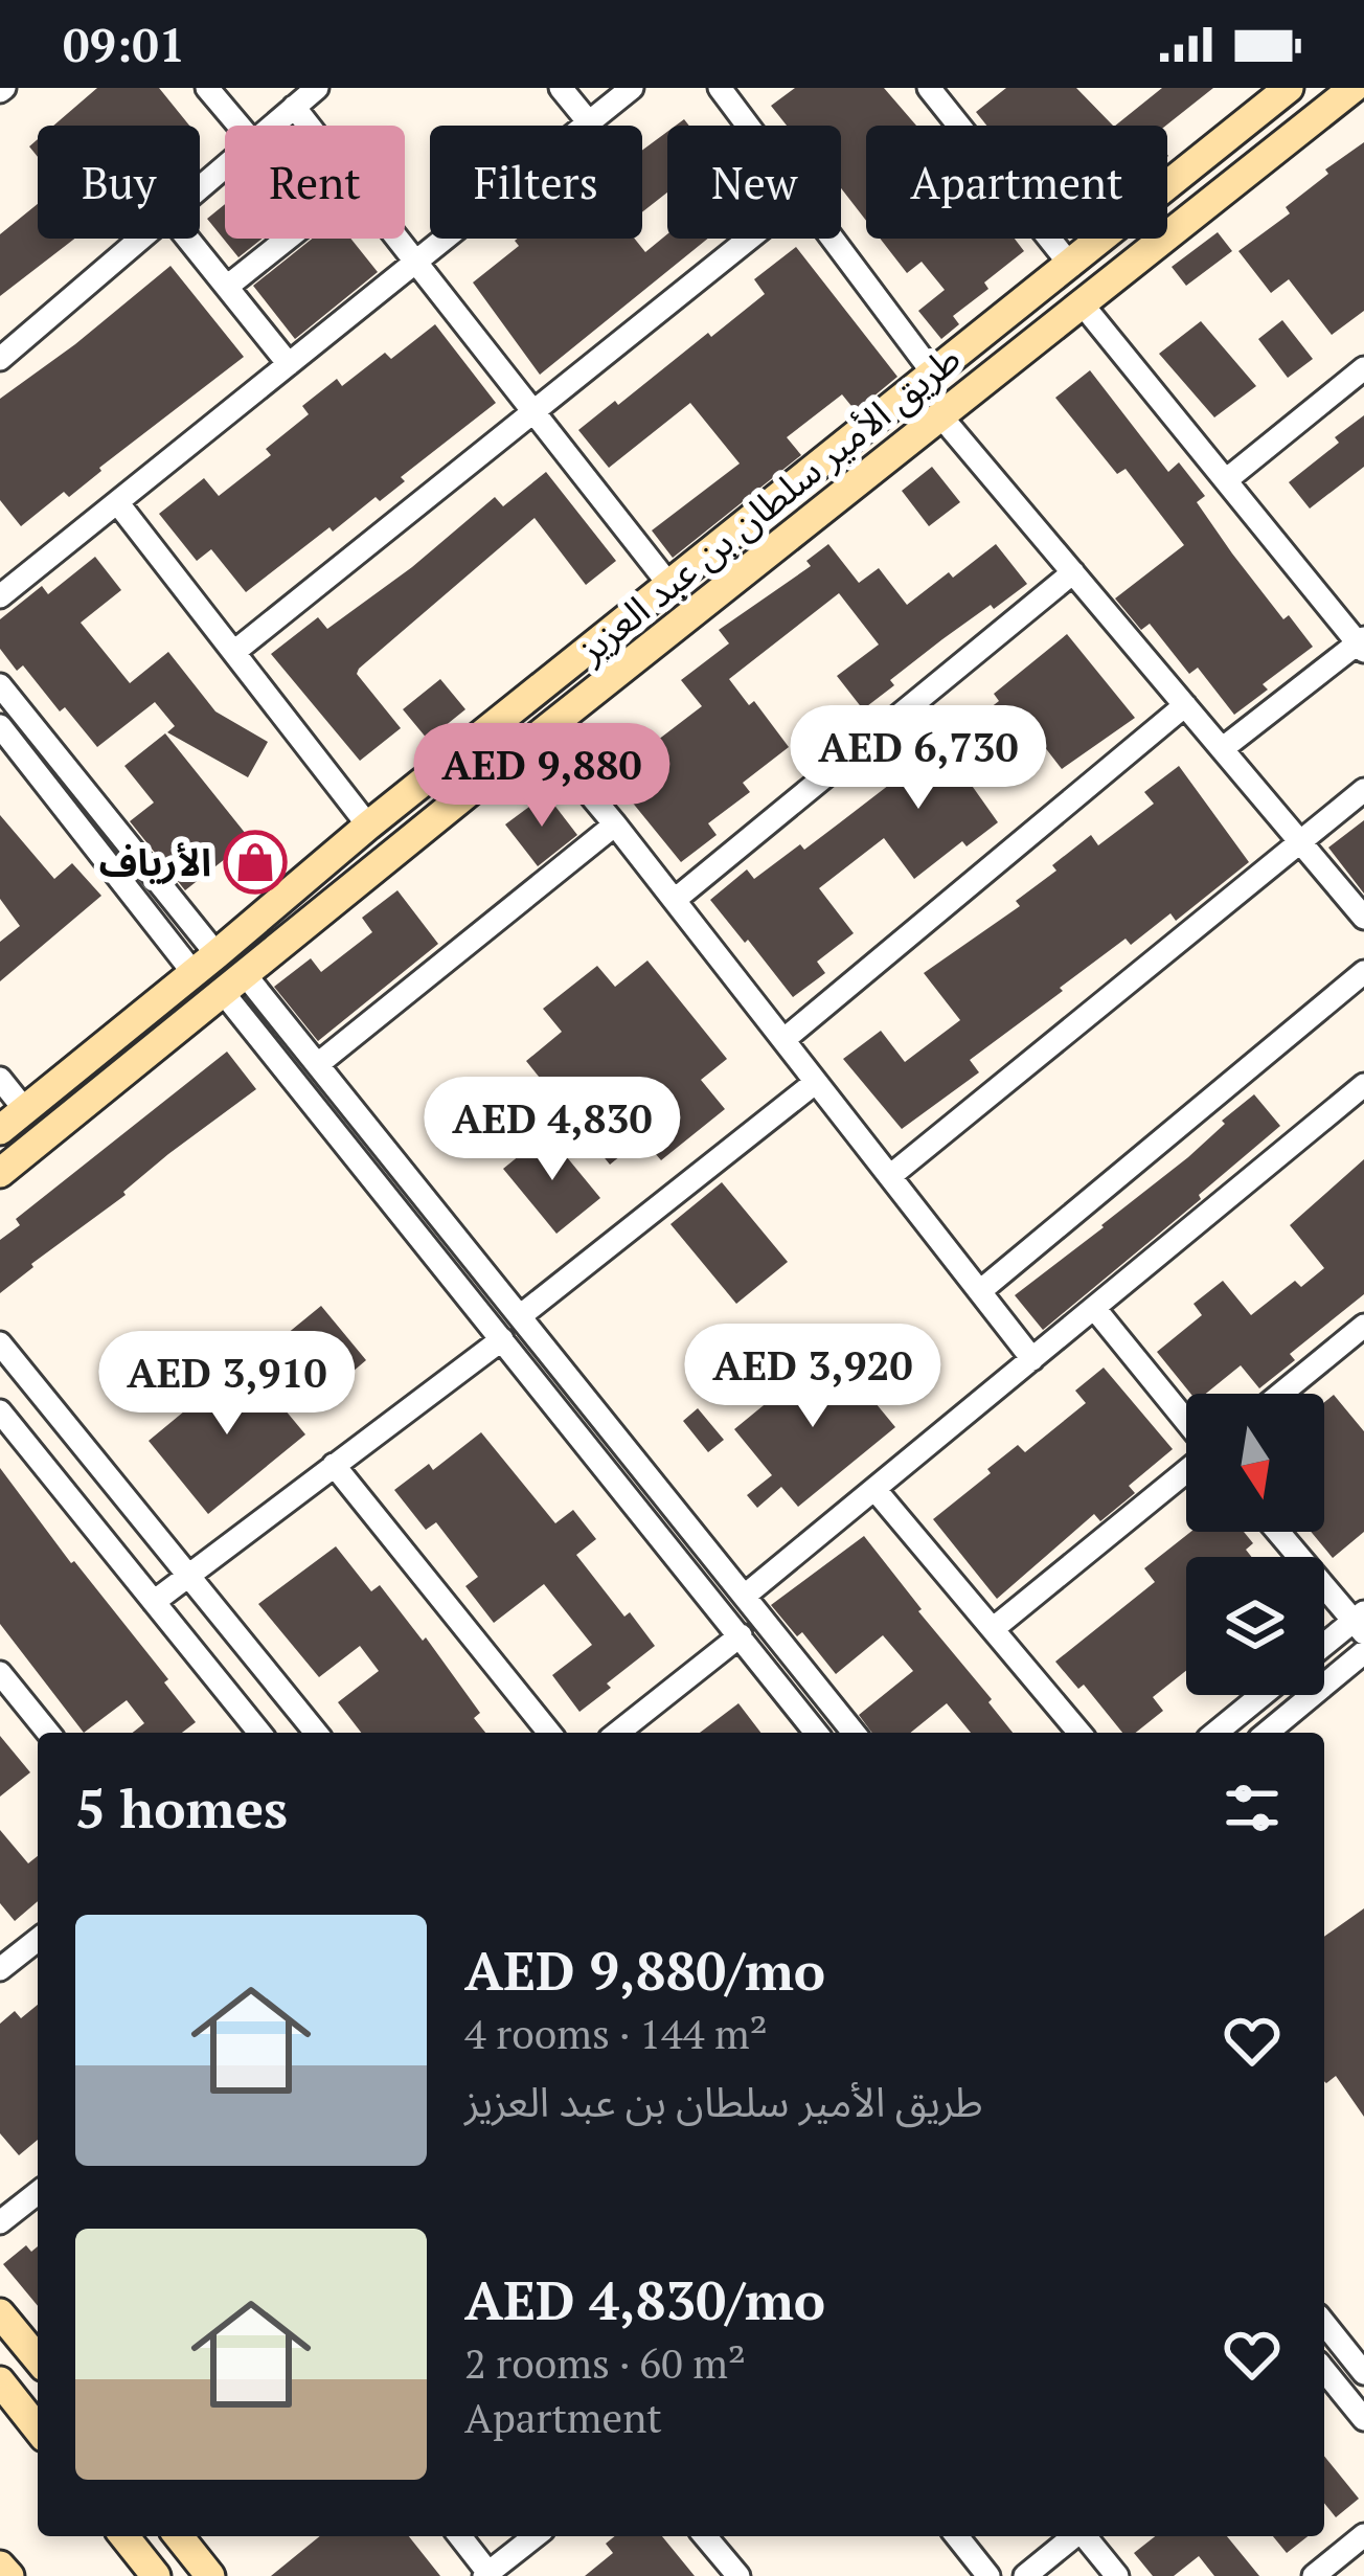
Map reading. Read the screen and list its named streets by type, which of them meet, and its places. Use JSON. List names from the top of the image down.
{
  "streets": {
    "main road": ["طريق الأمير سلطان بن عبد العزيز"]
  },
  "places": {
    "shop": ["الأرياف"]
  },
  "north": "bottom",
  "page": {
    "status": "09:01",
    "chip": [
      "Buy",
      "Rent",
      "Filters",
      "New",
      "Apartment"
    ],
    "price": [
      "AED 6,730",
      "AED 9,880",
      "AED 4,830",
      "AED 3,920",
      "AED 3,910"
    ],
    "heading": "5 homes",
    "list": [
      {
        "name": "AED 9,880/mo",
        "note": "4 rooms · 144 m² · طريق الأمير سلطان بن عبد العزيز"
      },
      {
        "name": "AED 4,830/mo",
        "note": "2 rooms · 60 m² · Apartment"
      }
    ]
  }
}
